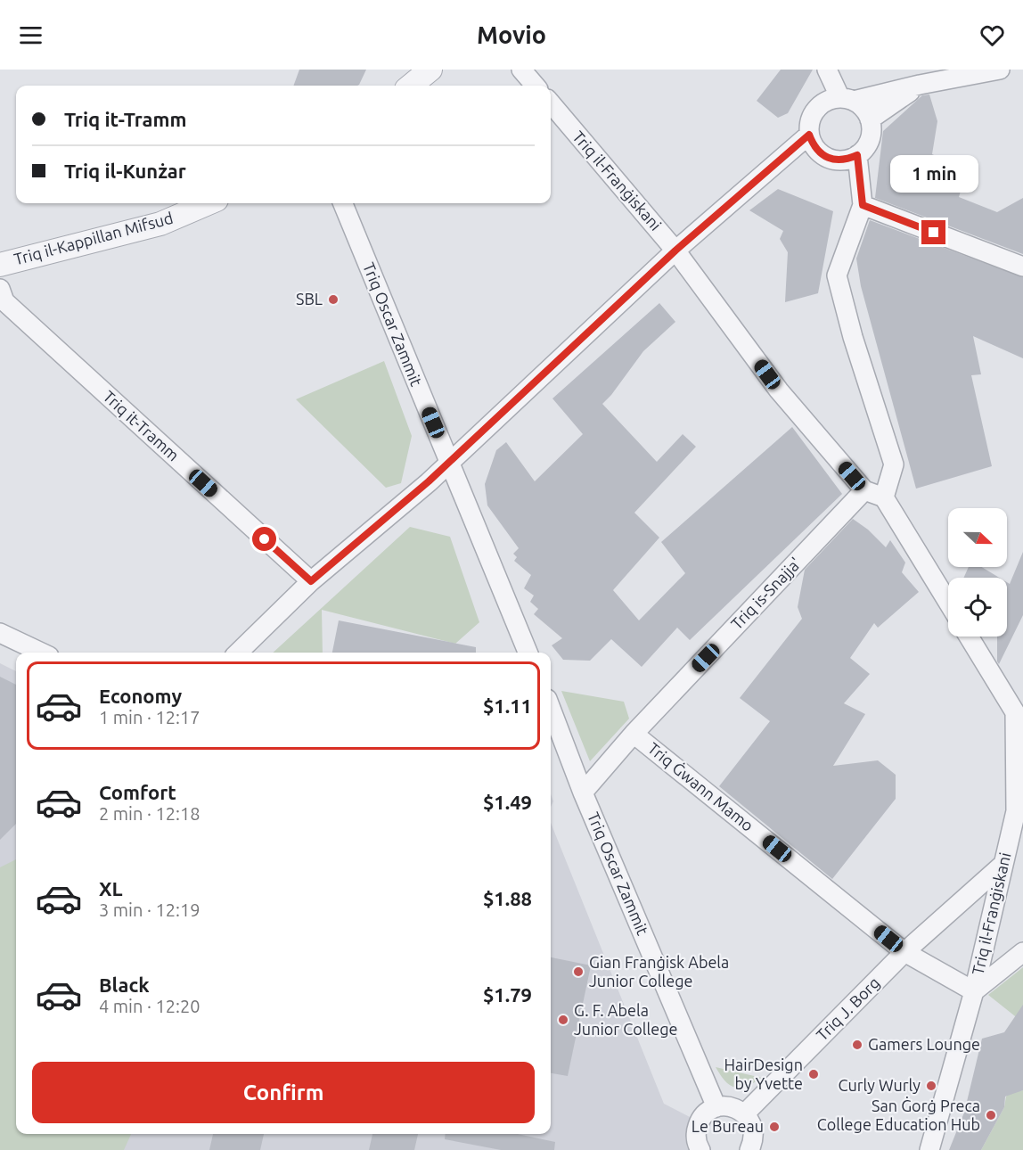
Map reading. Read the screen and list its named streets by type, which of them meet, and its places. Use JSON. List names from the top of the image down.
{
  "streets": {
    "street": [
      "Triq il-Franġiskani",
      "Triq il-Kappillan Mifsud",
      "Triq Oscar Zammit",
      "Triq it-Tramm",
      "Triq is-Snajja'",
      "Triq Ġwann Mamo",
      "Triq J. Borg"
    ]
  },
  "crossings": [
    ["Triq il-Franġiskani", "Triq is-Snajja'"],
    ["Triq il-Franġiskani", "Triq Ġwann Mamo"],
    ["Triq il-Franġiskani", "Triq J. Borg"],
    ["Triq Oscar Zammit", "Triq is-Snajja'"],
    ["Triq is-Snajja'", "Triq Ġwann Mamo"],
    ["Triq Ġwann Mamo", "Triq J. Borg"]
  ],
  "places": [
    "SBL",
    "Gian Franġisk Abela Junior College",
    "G. F. Abela Junior College",
    "Gamers Lounge",
    "HairDesign by Yvette",
    "Curly Wurly",
    "San Ġorġ Preca College Education Hub",
    "Le Bureau"
  ],
  "north": "right",
  "page": {
    "header": "Movio",
    "banner": ["Triq it-Tramm", "Triq il-Kunżar"],
    "bubble": "1 min",
    "list": [
      {
        "name": "Economy",
        "note": "1 min · 12:17",
        "value": "$1.11"
      },
      {
        "name": "Comfort",
        "note": "2 min · 12:18",
        "value": "$1.49"
      },
      {
        "name": "XL",
        "note": "3 min · 12:19",
        "value": "$1.88"
      },
      {
        "name": "Black",
        "note": "4 min · 12:20",
        "value": "$1.79"
      }
    ],
    "buttons": "Confirm"
  }
}
